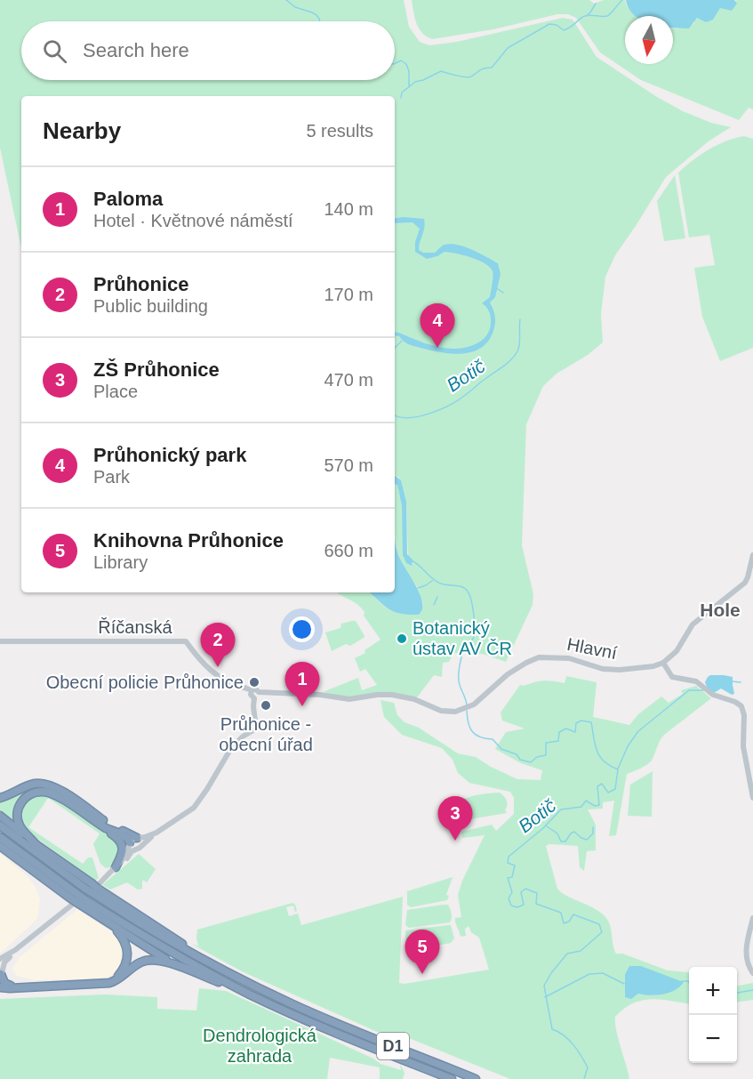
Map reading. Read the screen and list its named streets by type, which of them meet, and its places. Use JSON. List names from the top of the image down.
{
  "streets": {
    "highway": ["D1"],
    "street": ["Říčanská", "Hlavní"]
  },
  "crossings": [
    ["Říčanská", "Hlavní"]
  ],
  "districts": ["Hole"],
  "water": ["Botič"],
  "parks": ["Dendrologická zahrada"],
  "places": ["Botanický ústav AV ČR", "Obecní policie Průhonice", "Průhonice - obecní úřad"],
  "north": "bottom",
  "page": {
    "search": "Search here",
    "heading": ["Nearby", "5 results"],
    "list": [
      {
        "mark": "1",
        "name": "Paloma",
        "note": "Hotel · Květnové náměstí",
        "value": "140 m"
      },
      {
        "mark": "2",
        "name": "Průhonice",
        "note": "Public building",
        "value": "170 m"
      },
      {
        "mark": "3",
        "name": "ZŠ Průhonice",
        "note": "Place",
        "value": "470 m"
      },
      {
        "mark": "4",
        "name": "Průhonický park",
        "note": "Park",
        "value": "570 m"
      },
      {
        "mark": "5",
        "name": "Knihovna Průhonice",
        "note": "Library",
        "value": "660 m"
      }
    ],
    "pins": [
      "4",
      "2",
      "1",
      "3",
      "5"
    ],
    "map_buttons": ["+", "−"]
  }
}
